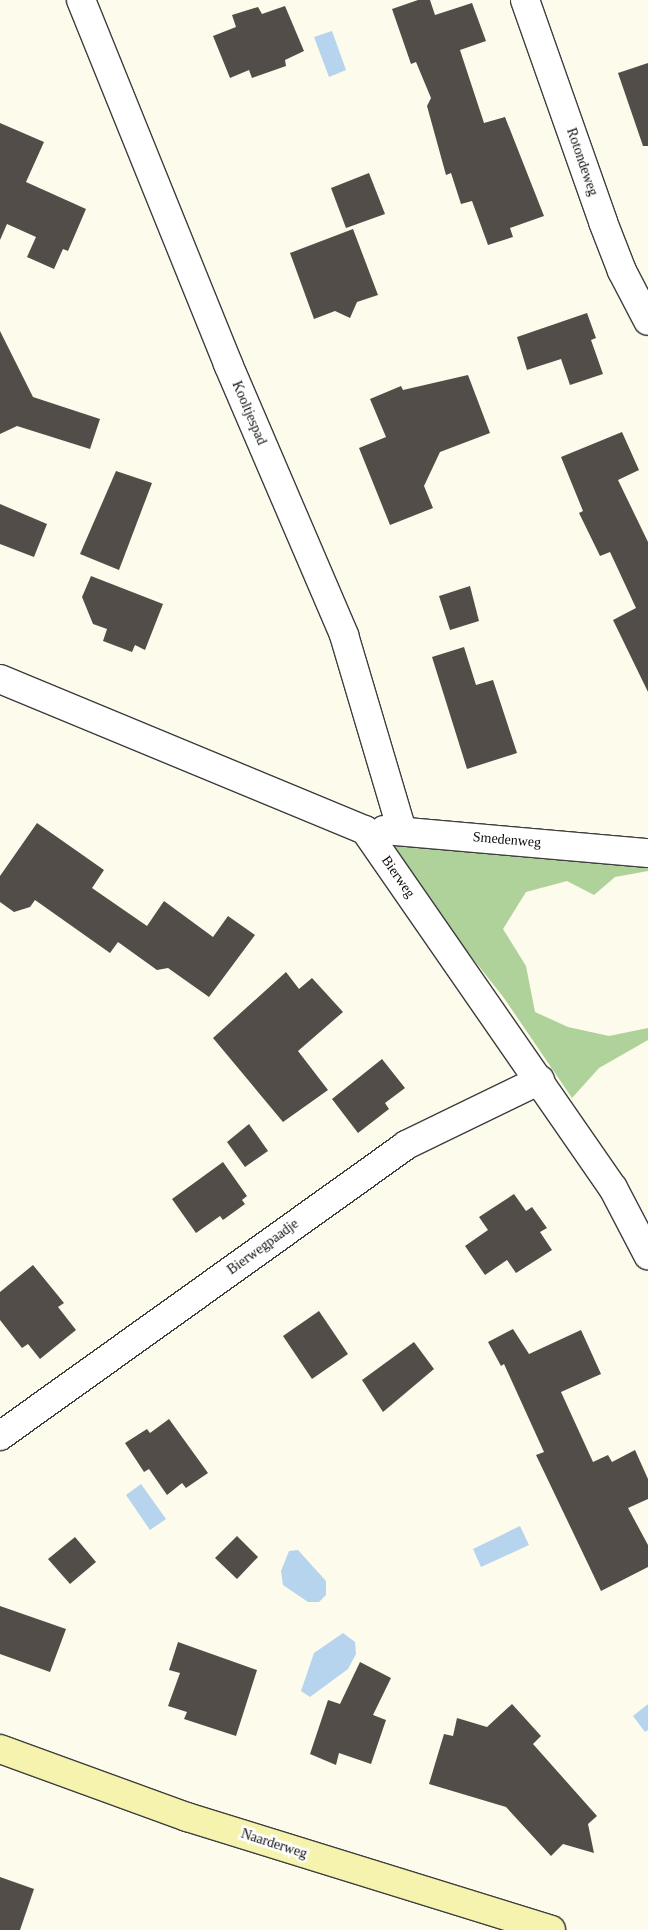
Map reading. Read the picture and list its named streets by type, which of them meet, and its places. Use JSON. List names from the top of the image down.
{
  "streets": {
    "main road": ["Naarderweg"],
    "street": [
      "Rotondeweg",
      "Kooltjespad",
      "Smedenweg",
      "Bierweg",
      "Bierwegpaadje"
    ]
  },
  "crossings": [
    ["Kooltjespad", "Smedenweg"],
    ["Smedenweg", "Bierweg"],
    ["Bierweg", "Bierwegpaadje"]
  ]
}
